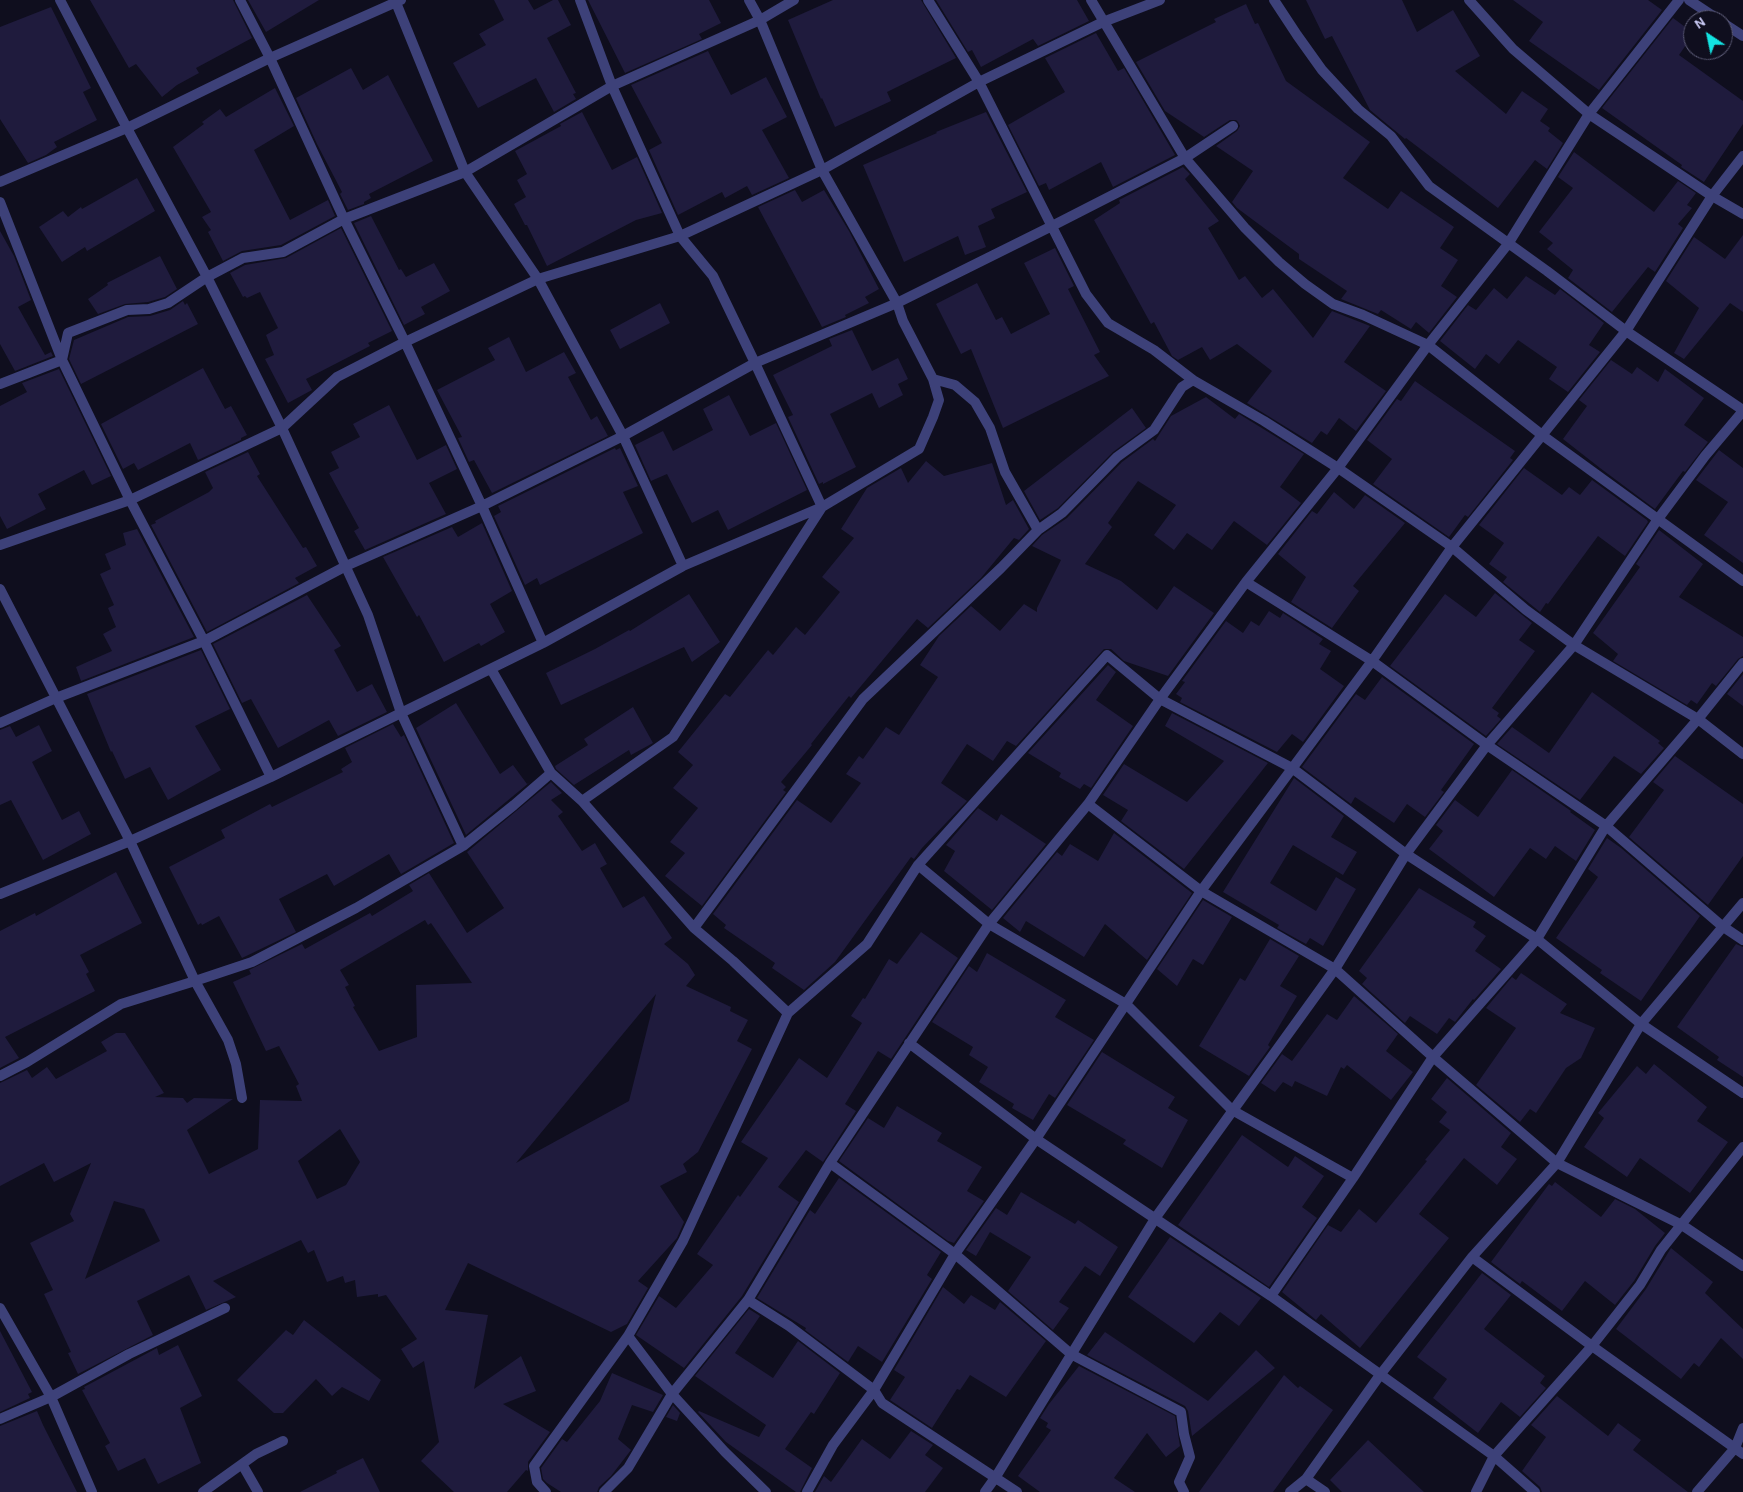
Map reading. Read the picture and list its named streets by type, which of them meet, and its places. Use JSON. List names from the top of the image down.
{
  "north": "top left"
}
